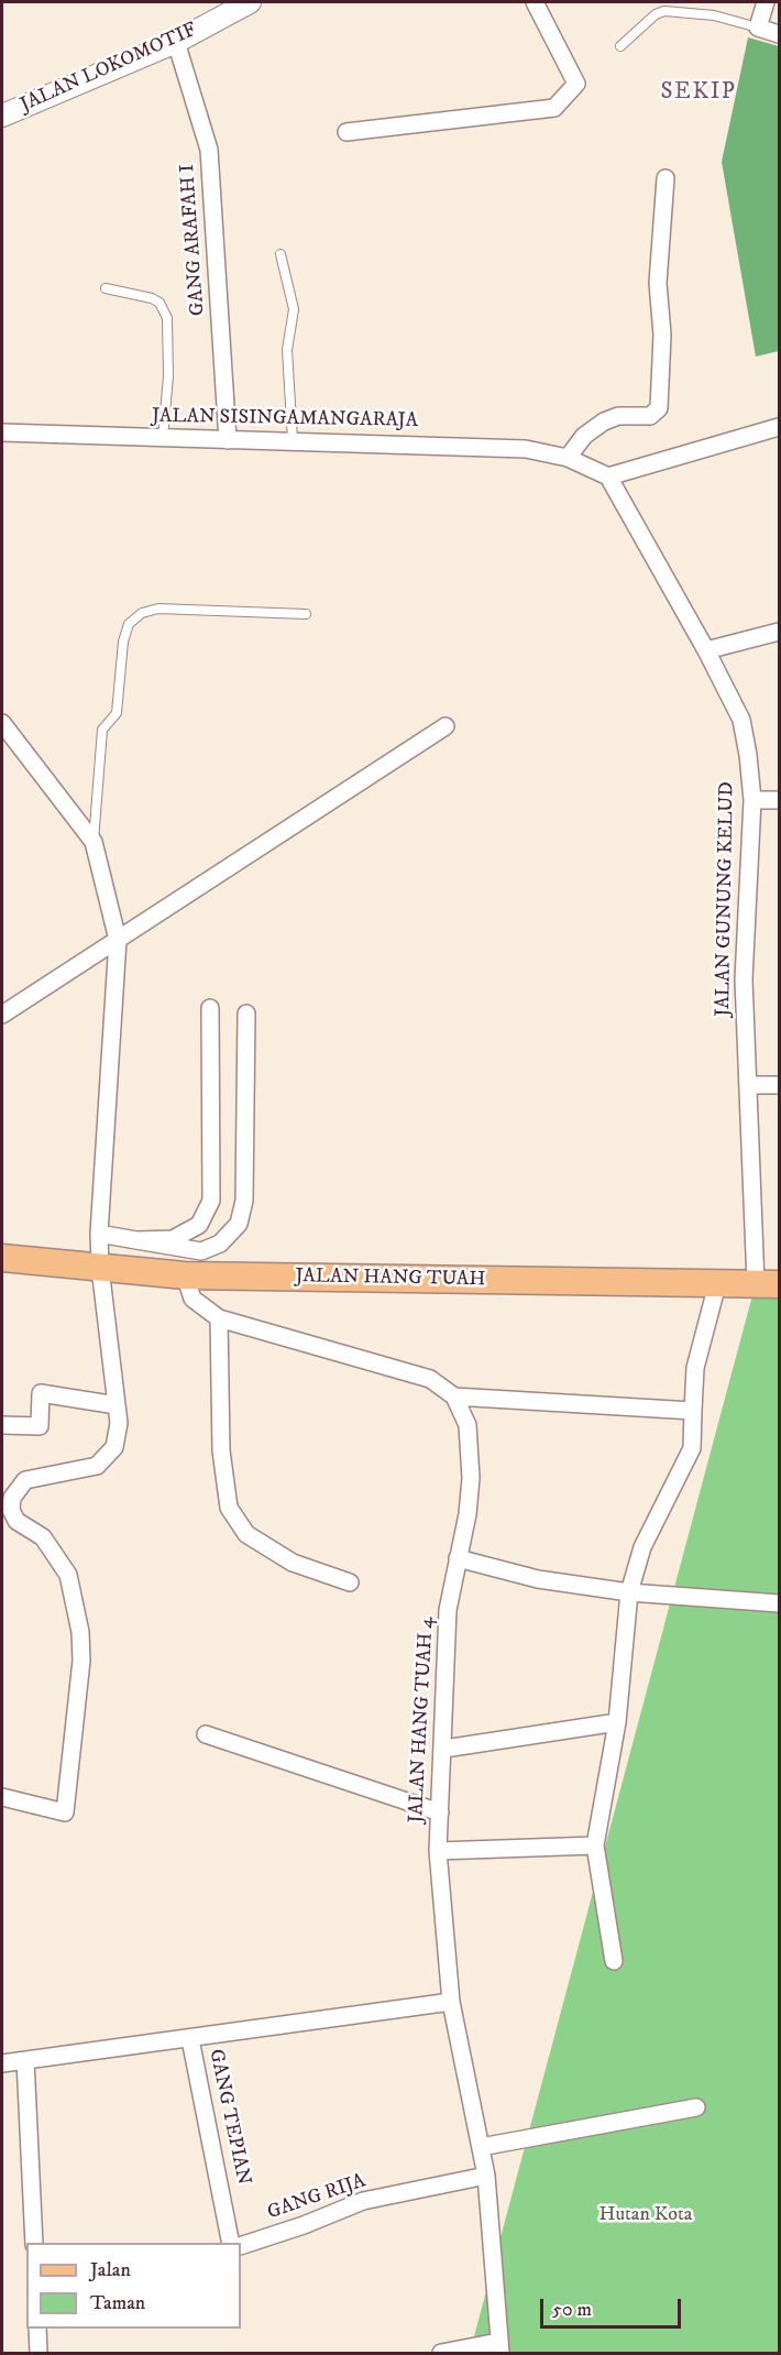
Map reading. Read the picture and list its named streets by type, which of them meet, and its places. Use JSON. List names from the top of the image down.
{
  "streets": {
    "main road": ["JALAN HANG TUAH"],
    "street": [
      "JALAN LOKOMOTIF",
      "GANG ARAFAH I",
      "JALAN SISINGAMANGARAJA",
      "JALAN GUNUNG KELUD",
      "JALAN HANG TUAH 4",
      "GANG TEPIAN",
      "GANG RIJA"
    ]
  },
  "crossings": [
    ["JALAN LOKOMOTIF", "GANG ARAFAH I"],
    ["GANG ARAFAH I", "JALAN SISINGAMANGARAJA"],
    ["JALAN GUNUNG KELUD", "JALAN HANG TUAH"],
    ["JALAN HANG TUAH 4", "GANG RIJA"]
  ],
  "districts": ["SEKIP"],
  "parks": ["Hutan Kota"],
  "legend": ["Jalan", "Taman"],
  "scale_bar": "50 m"
}
